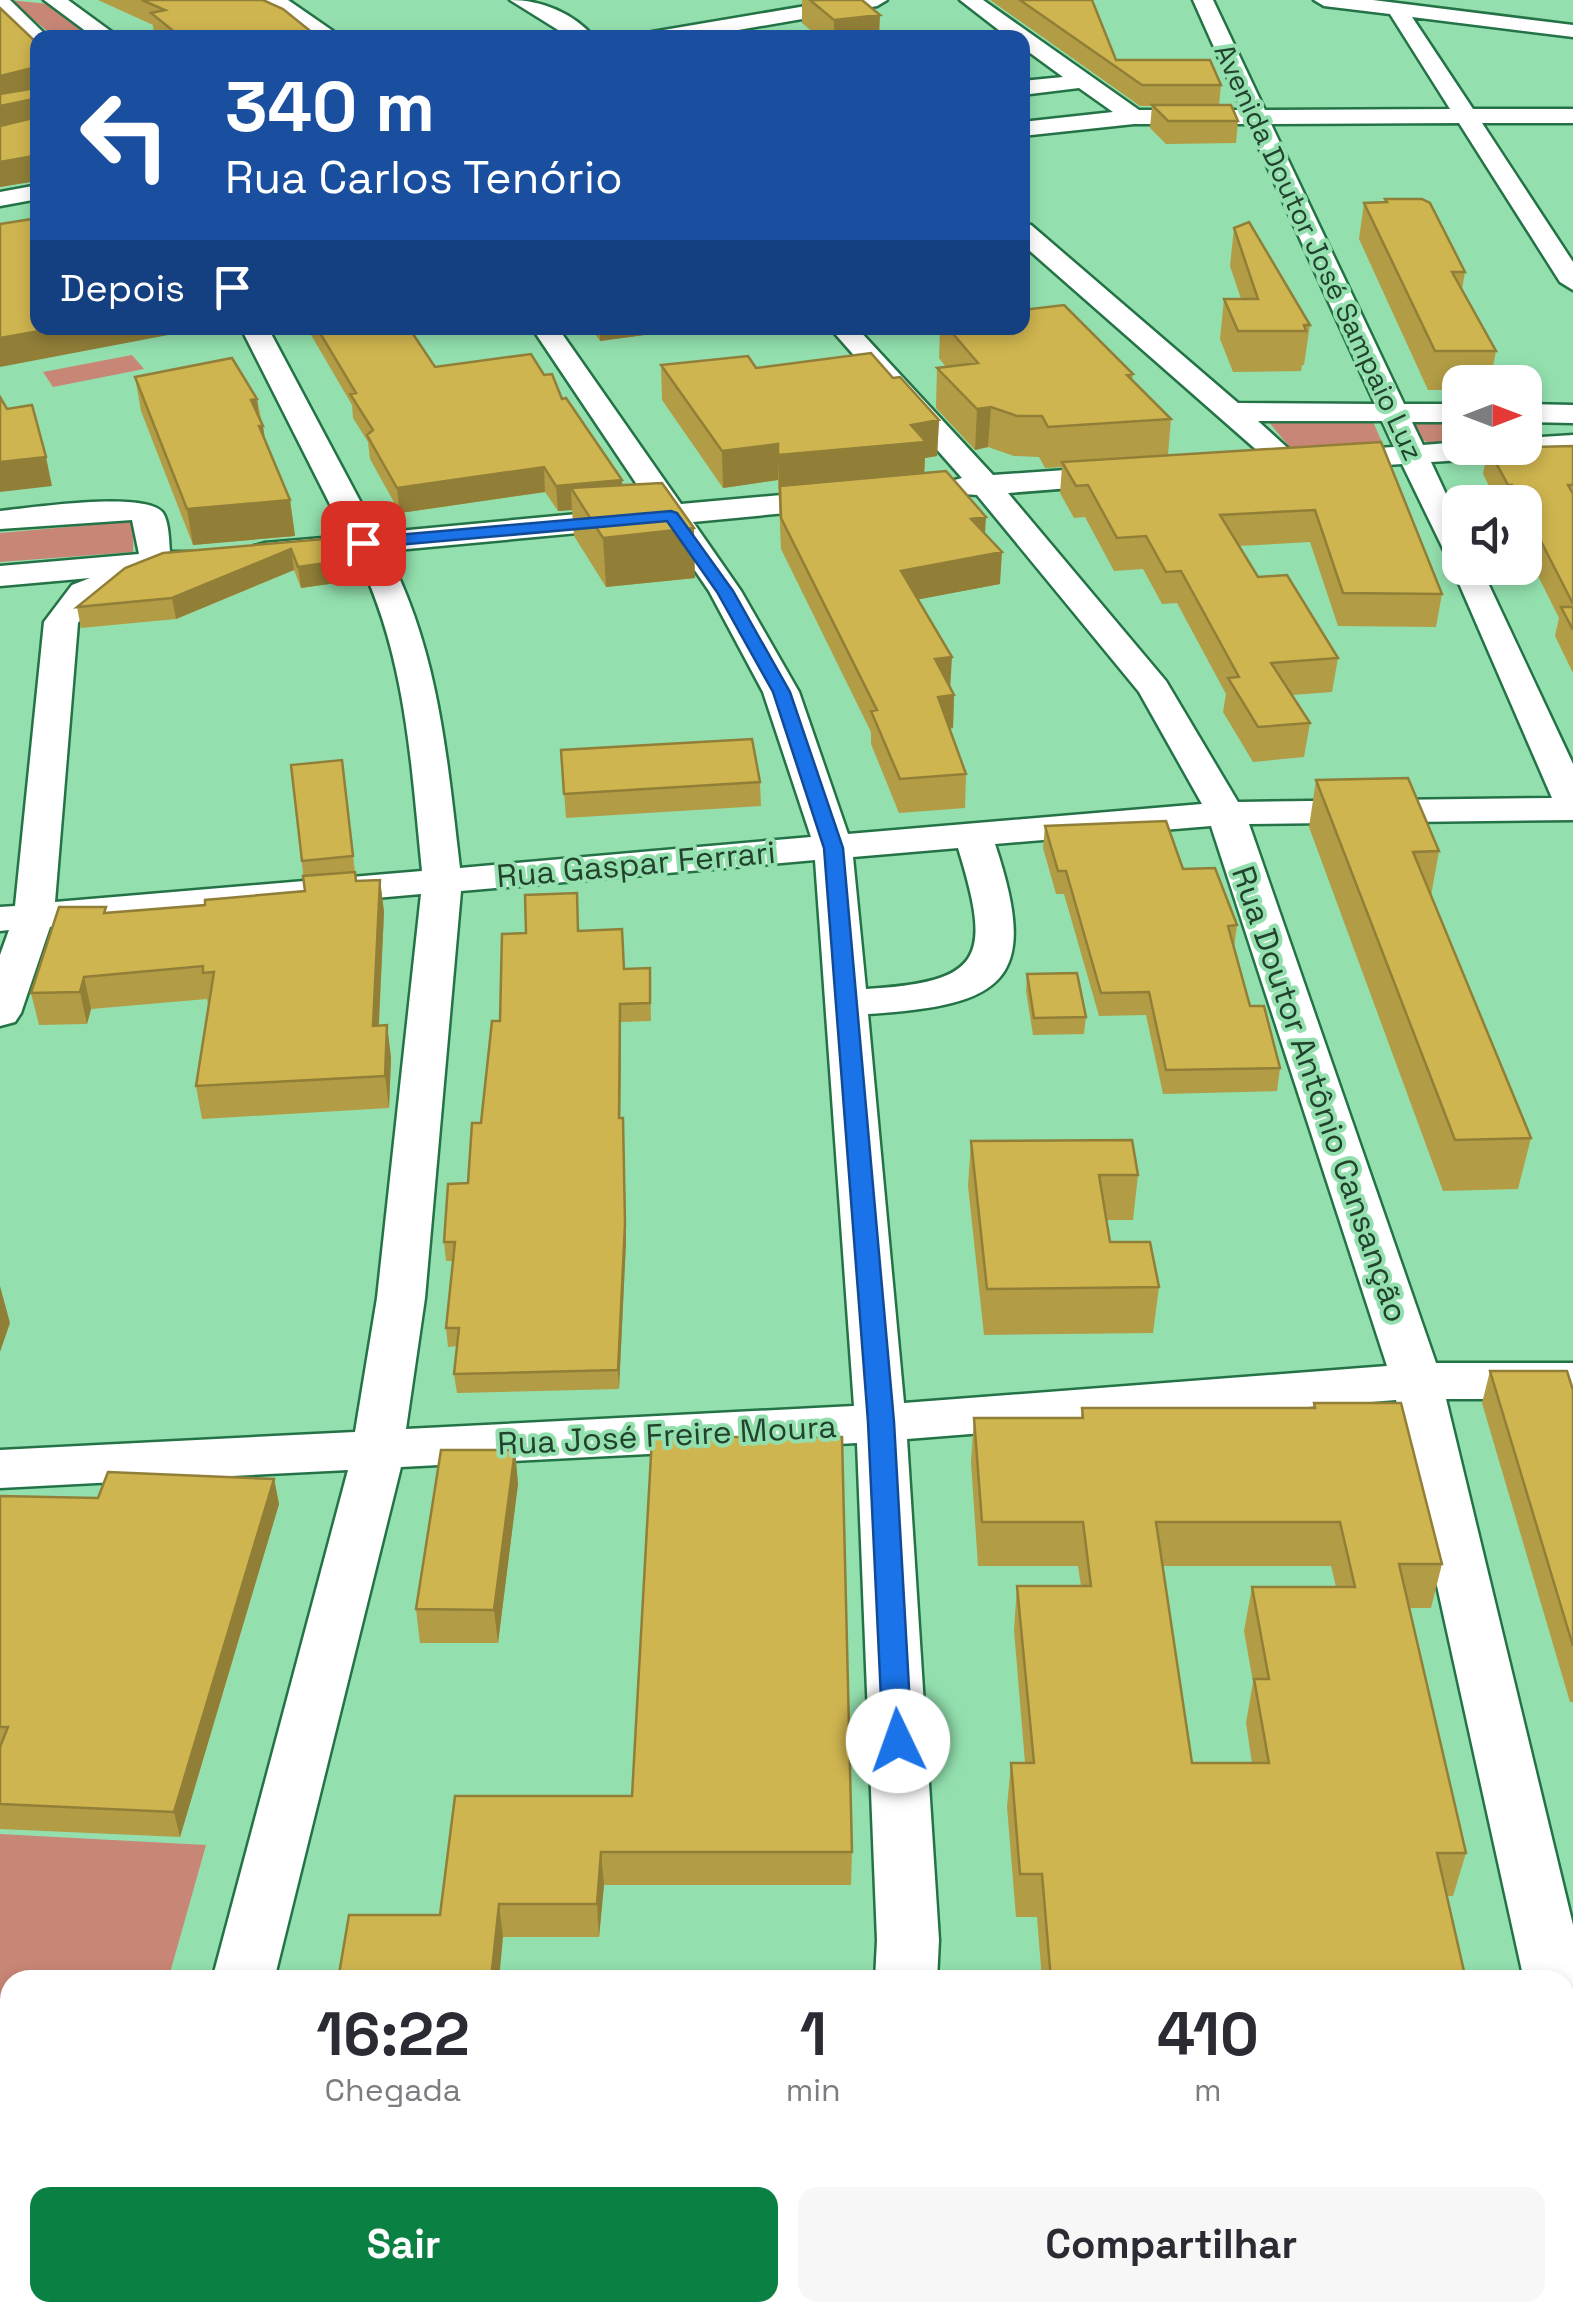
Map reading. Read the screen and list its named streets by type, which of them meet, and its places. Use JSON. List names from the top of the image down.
{
  "streets": {
    "street": [
      "Avenida Doutor José Sampaio Luz",
      "Rua Gaspar Ferrari",
      "Rua Doutor Antônio Cansanção",
      "Rua José Freire Moura"
    ]
  },
  "crossings": [
    ["Rua Gaspar Ferrari", "Rua Doutor Antônio Cansanção"],
    ["Rua Doutor Antônio Cansanção", "Rua José Freire Moura"]
  ],
  "north": "right",
  "page": {
    "turn": ["340 m", "Rua Carlos Tenório"],
    "then": "Depois",
    "eta": [
      "16:22",
      "Chegada",
      "1",
      "min",
      "410",
      "m"
    ],
    "buttons": ["Sair", "Compartilhar"]
  }
}
